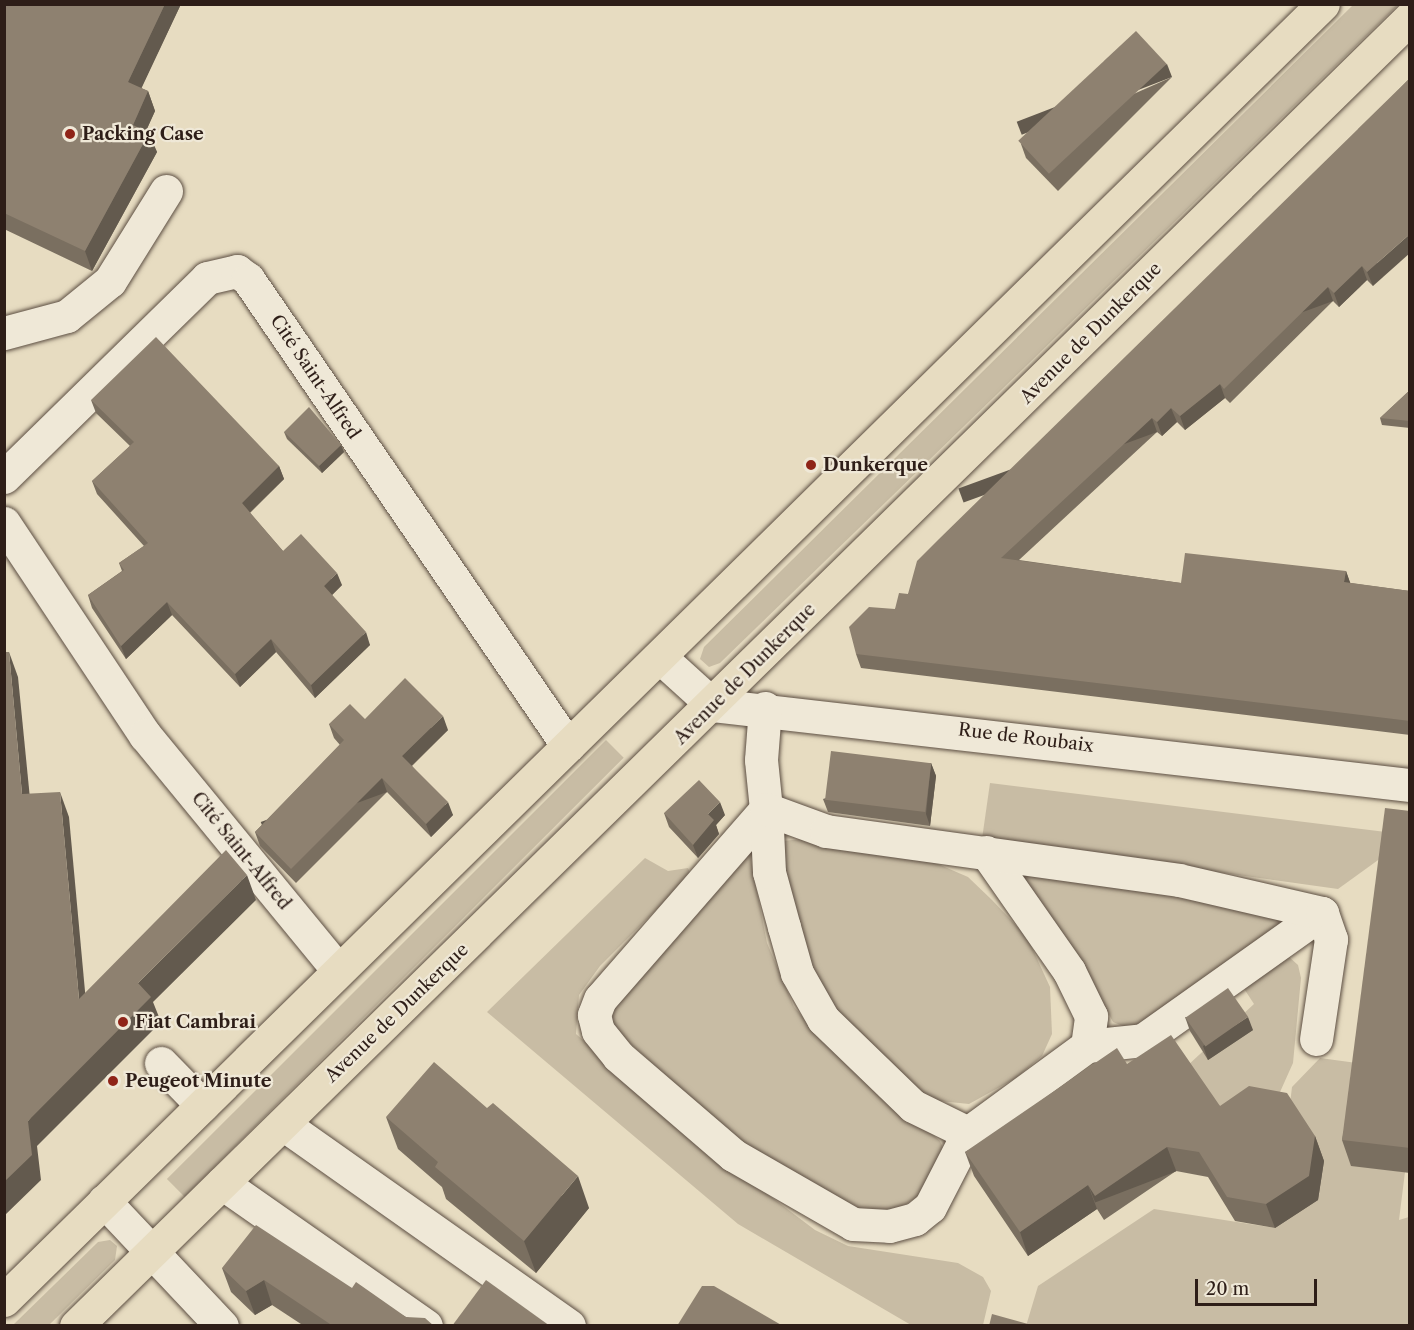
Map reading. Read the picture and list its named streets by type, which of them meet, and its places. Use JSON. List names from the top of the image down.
{
  "streets": {
    "main road": ["Avenue de Dunkerque"],
    "street": ["Cité Saint-Alfred", "Rue de Roubaix"]
  },
  "crossings": [
    ["Avenue de Dunkerque", "Rue de Roubaix"]
  ],
  "places": [
    "Packing Case",
    "Dunkerque",
    "Fiat Cambrai",
    "Peugeot Minute"
  ],
  "scale_bar": "20 m"
}
